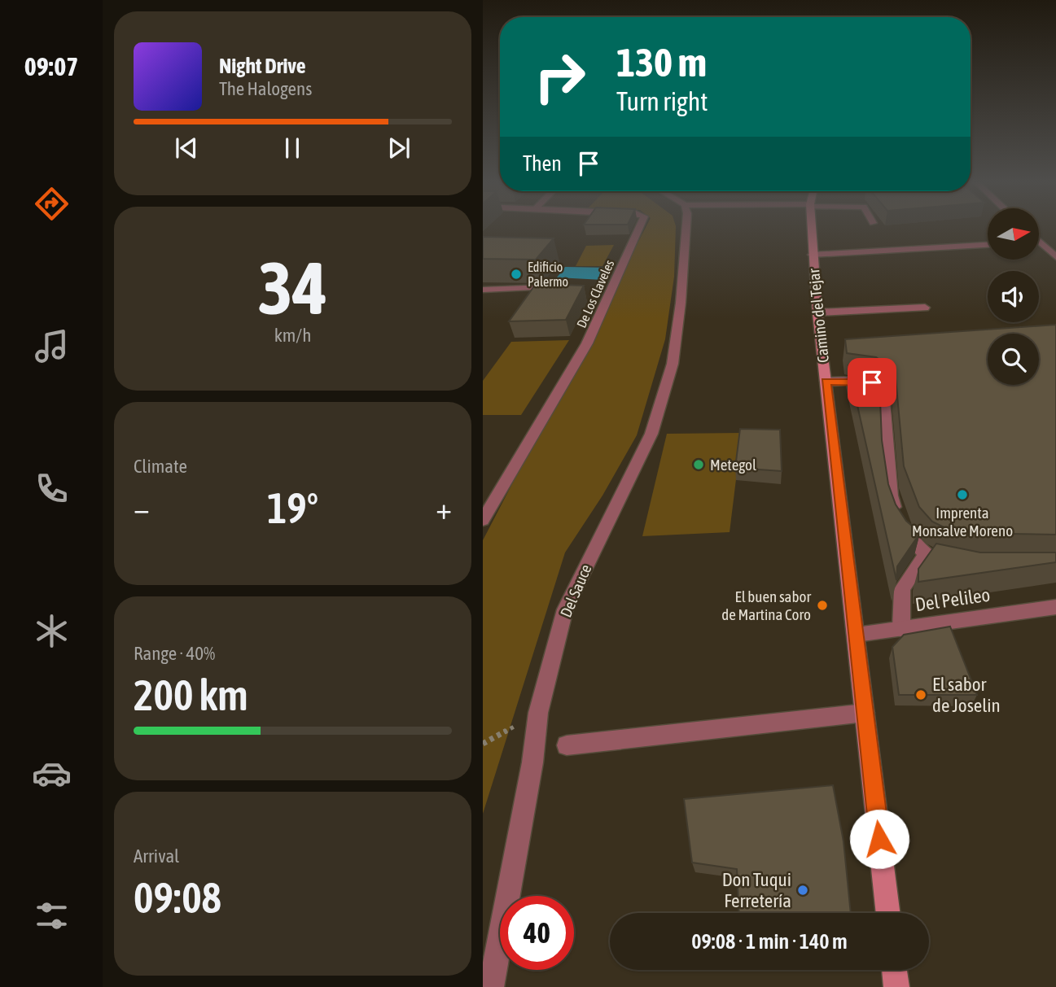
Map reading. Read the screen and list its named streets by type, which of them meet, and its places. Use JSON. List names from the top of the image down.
{
  "streets": {
    "street": [
      "De Los Claveles",
      "Camino del Tejar",
      "Del Sauce",
      "Del Pelileo"
    ]
  },
  "crossings": [
    ["Camino del Tejar", "Del Pelileo"]
  ],
  "places": [
    "Edificio Palermo",
    "Metegol",
    "Imprenta Monsalve Moreno",
    "El buen sabor de Martina Coro",
    "El sabor de Joselin",
    "Don Tuqui Ferretería"
  ],
  "north": "right",
  "page": {
    "tabs": "09:07",
    "turn": ["130 m", "Turn right"],
    "song": ["Night Drive", "The Halogens"],
    "then": "Then",
    "tile": [
      ["34", "km/h"],
      "Climate",
      ["Range · 40%", "200 km"],
      ["Arrival", "09:08"]
    ],
    "heat": ["−", "19°", "+"],
    "limit": "40",
    "trip": "09:08 · 1 min · 140 m"
  }
}
